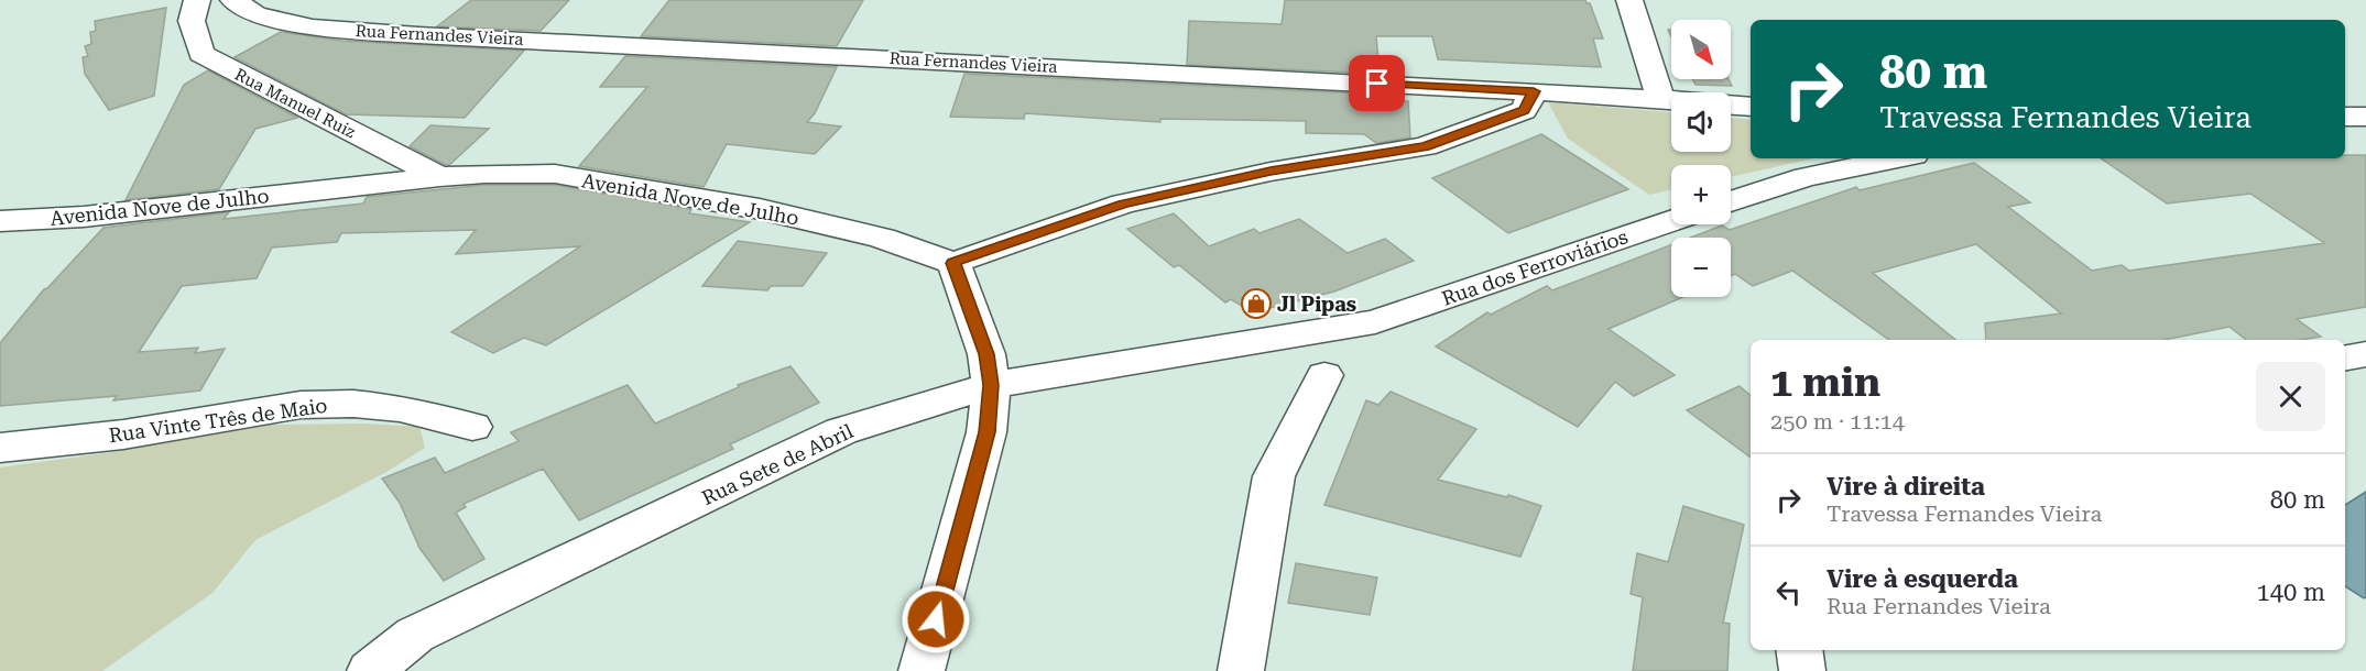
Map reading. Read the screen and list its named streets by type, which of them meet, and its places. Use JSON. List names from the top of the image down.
{
  "streets": {
    "street": [
      "Rua Fernandes Vieira",
      "Rua Manuel Ruiz",
      "Avenida Nove de Julho",
      "Rua dos Ferroviários",
      "Rua Vinte Três de Maio",
      "Rua Sete de Abril"
    ]
  },
  "crossings": [
    ["Rua Manuel Ruiz", "Avenida Nove de Julho"],
    ["Rua dos Ferroviários", "Rua Sete de Abril"]
  ],
  "places": {
    "shop": ["Jl Pipas"]
  },
  "north": "bottom right",
  "page": {
    "map_buttons": ["+", "−"],
    "turn": ["80 m", "Travessa Fernandes Vieira"],
    "heading": ["1 min", "250 m · 11:14"],
    "list": [
      {
        "name": "Vire à direita",
        "note": "Travessa Fernandes Vieira",
        "value": "80 m"
      },
      {
        "name": "Vire à esquerda",
        "note": "Rua Fernandes Vieira",
        "value": "140 m"
      }
    ]
  }
}
